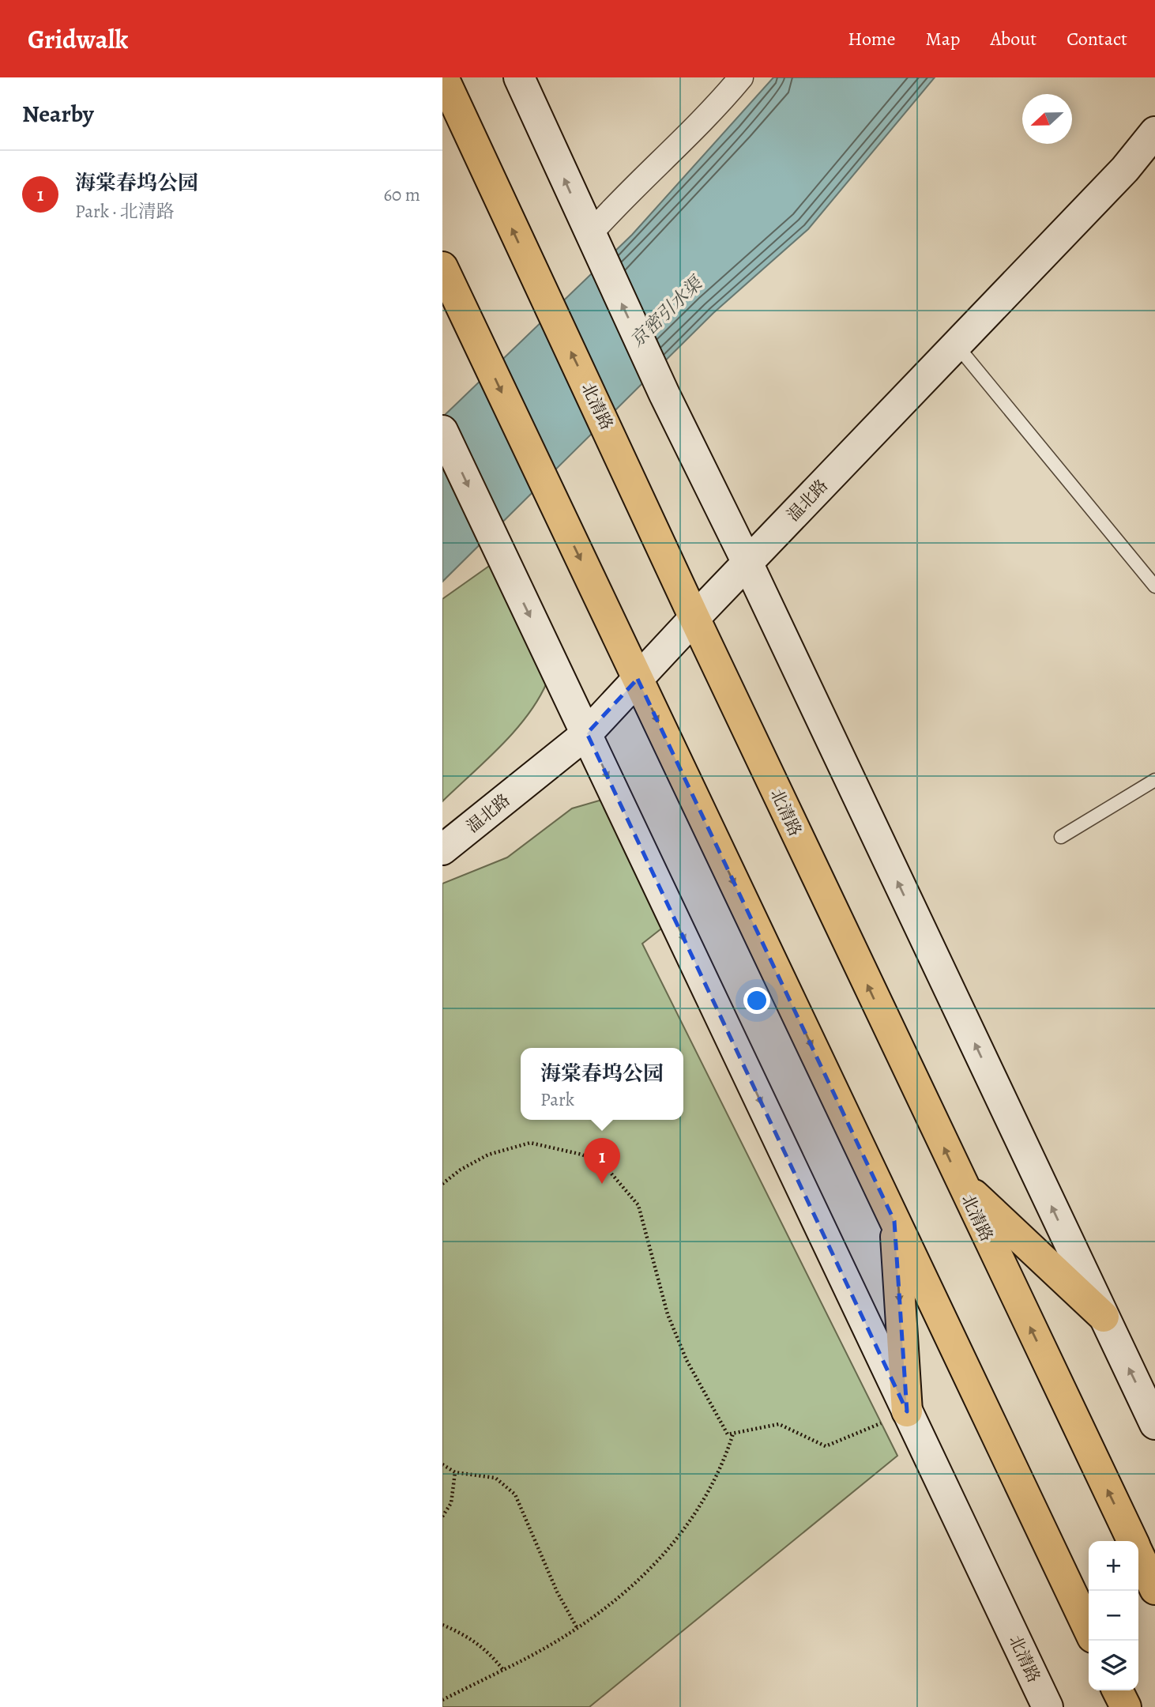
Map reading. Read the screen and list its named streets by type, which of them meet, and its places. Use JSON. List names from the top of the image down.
{
  "streets": {
    "main road": ["北清路"],
    "street": ["温北路"]
  },
  "crossings": [
    ["北清路", "温北路"]
  ],
  "water": ["京密引水渠"],
  "north": "left",
  "page": {
    "header": "Gridwalk",
    "nav": [
      "Home",
      "Map",
      "About",
      "Contact"
    ],
    "heading": "Nearby",
    "list": [
      {
        "mark": "1",
        "name": "海棠春坞公园",
        "note": "Park · 北清路",
        "value": "60 m"
      }
    ],
    "popup": ["海棠春坞公园", "Park"],
    "pins": "1",
    "map_buttons": ["+", "−"]
  }
}
